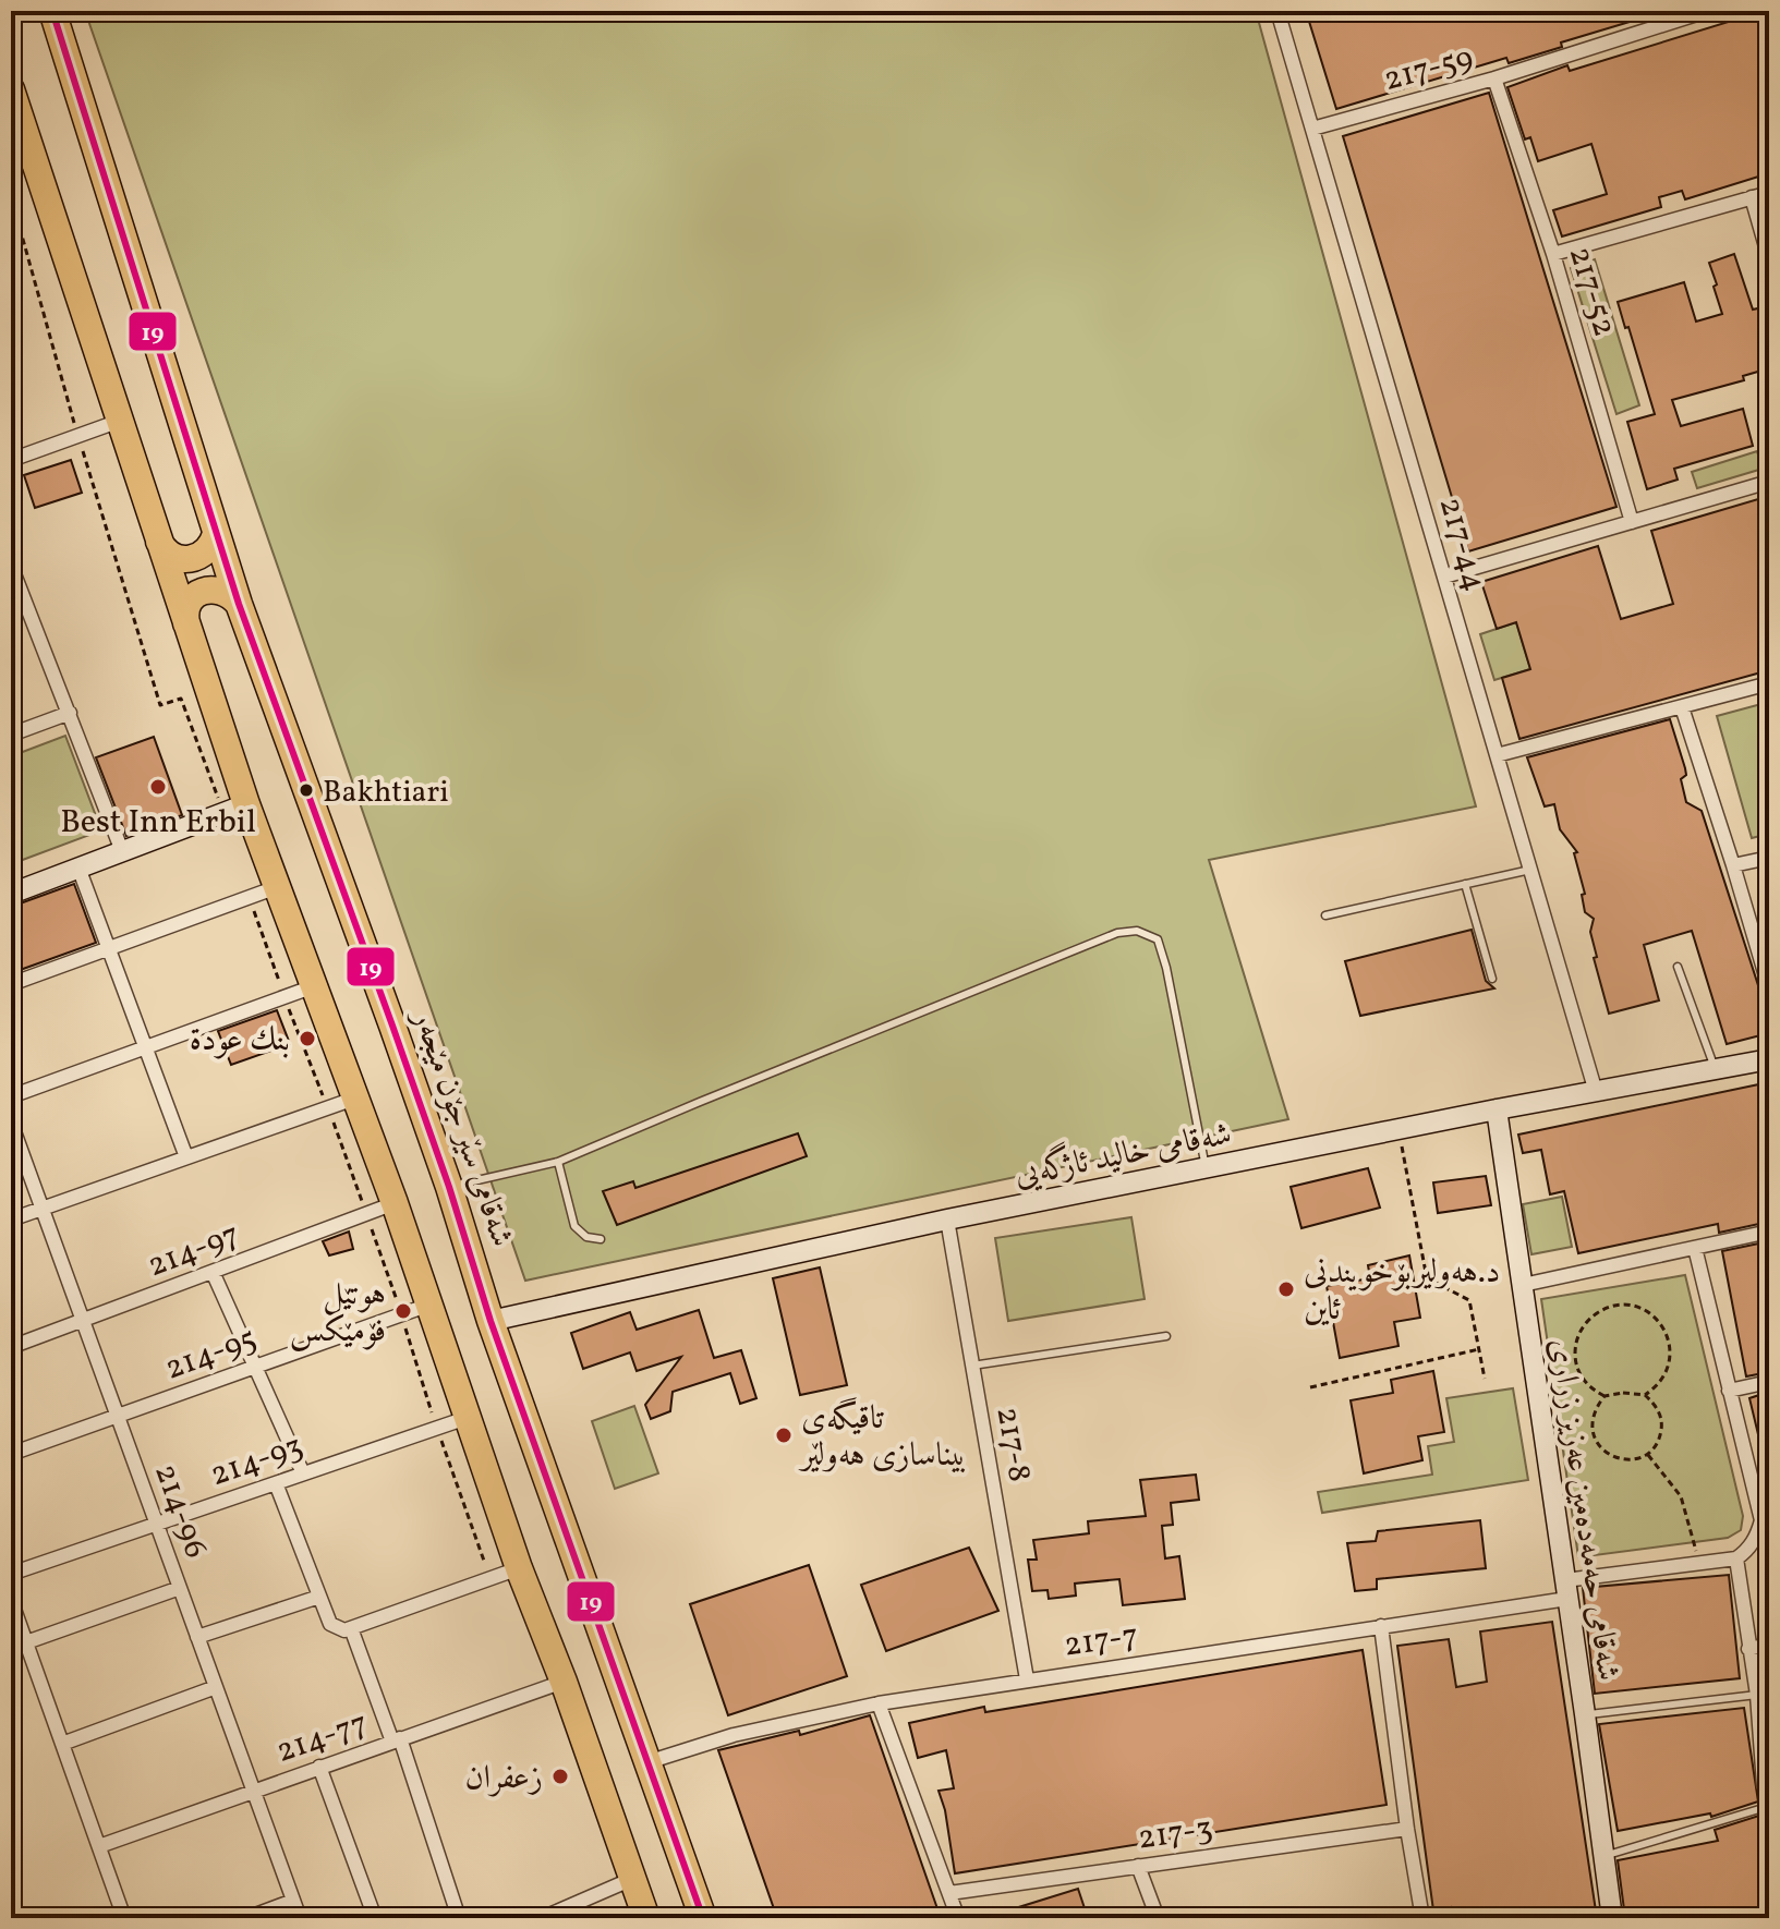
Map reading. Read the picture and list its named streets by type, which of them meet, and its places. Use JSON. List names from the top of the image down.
{
  "streets": {
    "highway": ["شەقامی سێر جۆن مێجەر"],
    "street": [
      "217-59",
      "217-52",
      "217-44",
      "شەقامی خالید ئاژگەیی",
      "214-97",
      "214-95",
      "217-8",
      "214-93",
      "شەقامی حەمەدەمین عەزیز زراری",
      "214-96",
      "217-7",
      "214-77",
      "217-3"
    ]
  },
  "crossings": [
    ["217-59", "217-52"],
    ["217-59", "217-44"],
    ["217-44", "شەقامی خالید ئاژگەیی"],
    ["شەقامی سێر جۆن مێجەر", "شەقامی خالید ئاژگەیی"],
    ["شەقامی سێر جۆن مێجەر", "217-7"],
    ["شەقامی خالید ئاژگەیی", "217-8"],
    ["شەقامی خالید ئاژگەیی", "شەقامی حەمەدەمین عەزیز زراری"],
    ["214-97", "214-96"],
    ["214-95", "214-96"],
    ["217-8", "217-7"],
    ["214-93", "214-96"],
    ["شەقامی حەمەدەمین عەزیز زراری", "217-7"],
    ["214-96", "214-77"]
  ],
  "places": [
    "Best Inn Erbil",
    "Bakhtiari",
    "بنك عودة",
    "د.هه‌ولیربۆخویندنی ئاین",
    "هوتێل فۆمێکس",
    "تاقیگەی بیناسازی هەولێر",
    "زعفران"
  ],
  "lines": ["transit line 19"]
}
